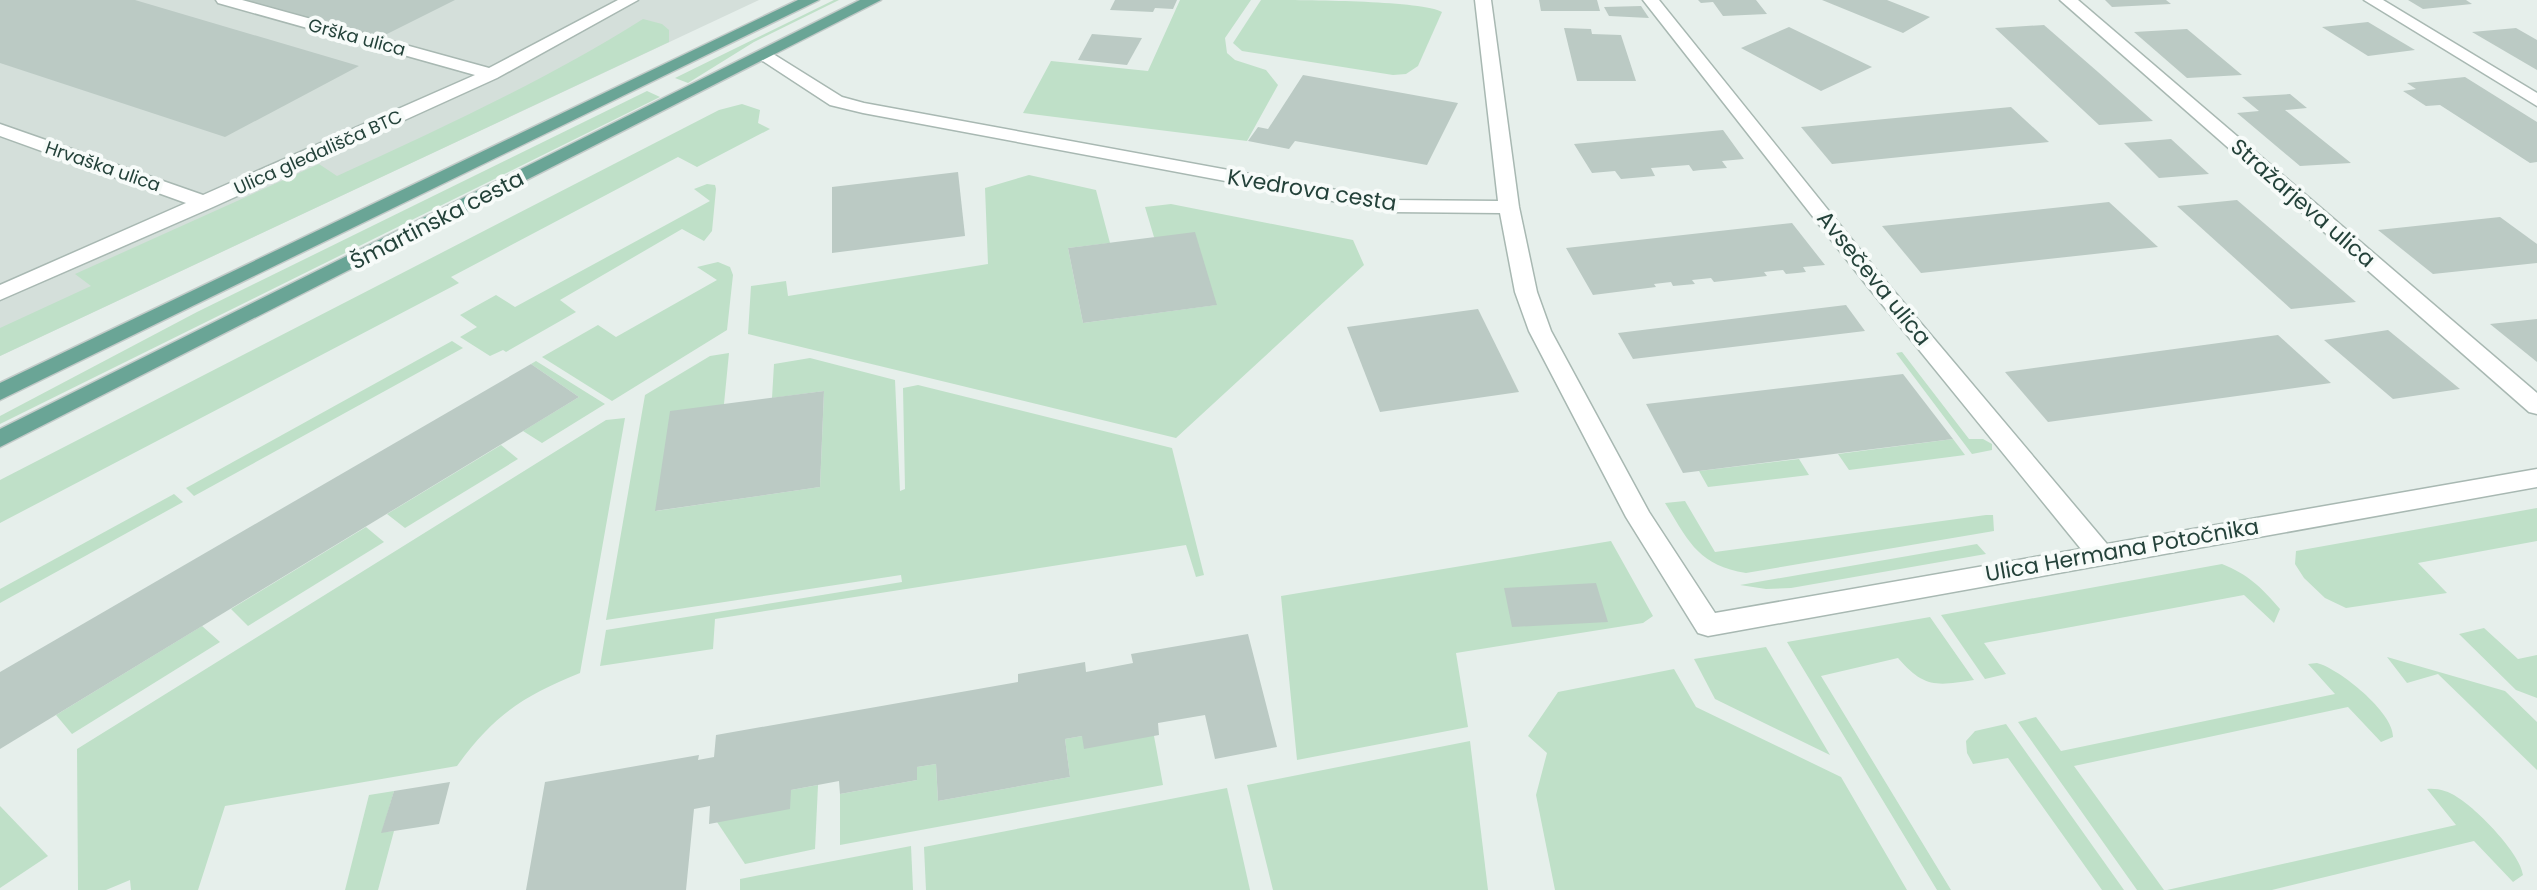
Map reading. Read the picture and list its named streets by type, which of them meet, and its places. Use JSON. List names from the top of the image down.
{
  "streets": {
    "main road": ["Šmartinska cesta"],
    "street": [
      "Grška ulica",
      "Ulica gledališča BTC",
      "Hrvaška ulica",
      "Kvedrova cesta",
      "Stražarjeva ulica",
      "Avsečeva ulica",
      "Ulica Hermana Potočnika"
    ]
  },
  "crossings": [
    ["Grška ulica", "Ulica gledališča BTC"],
    ["Ulica gledališča BTC", "Hrvaška ulica"],
    ["Kvedrova cesta", "Šmartinska cesta"],
    ["Kvedrova cesta", "Ulica Hermana Potočnika"],
    ["Avsečeva ulica", "Ulica Hermana Potočnika"]
  ]
}
